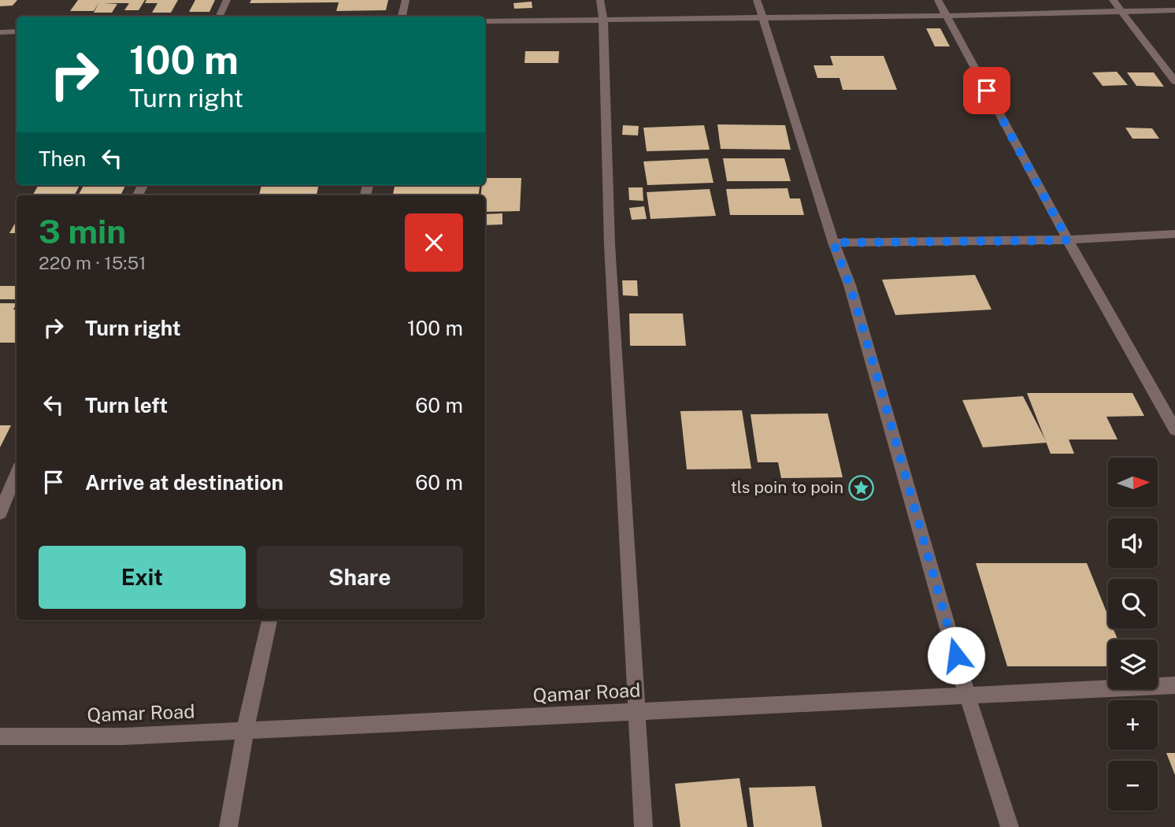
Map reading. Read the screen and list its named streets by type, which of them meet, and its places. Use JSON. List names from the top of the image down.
{
  "streets": {
    "street": ["Qamar Road"]
  },
  "places": {
    "place": ["tls poin to poin"]
  },
  "north": "right",
  "page": {
    "turn": ["100 m", "Turn right"],
    "then": "Then",
    "heading": ["3 min", "220 m · 15:51"],
    "list": [
      {
        "name": "Turn right",
        "value": "100 m"
      },
      {
        "name": "Turn left",
        "value": "60 m"
      },
      {
        "name": "Arrive at destination",
        "value": "60 m"
      }
    ],
    "map_buttons": ["+", "−"],
    "buttons": ["Exit", "Share"]
  }
}
